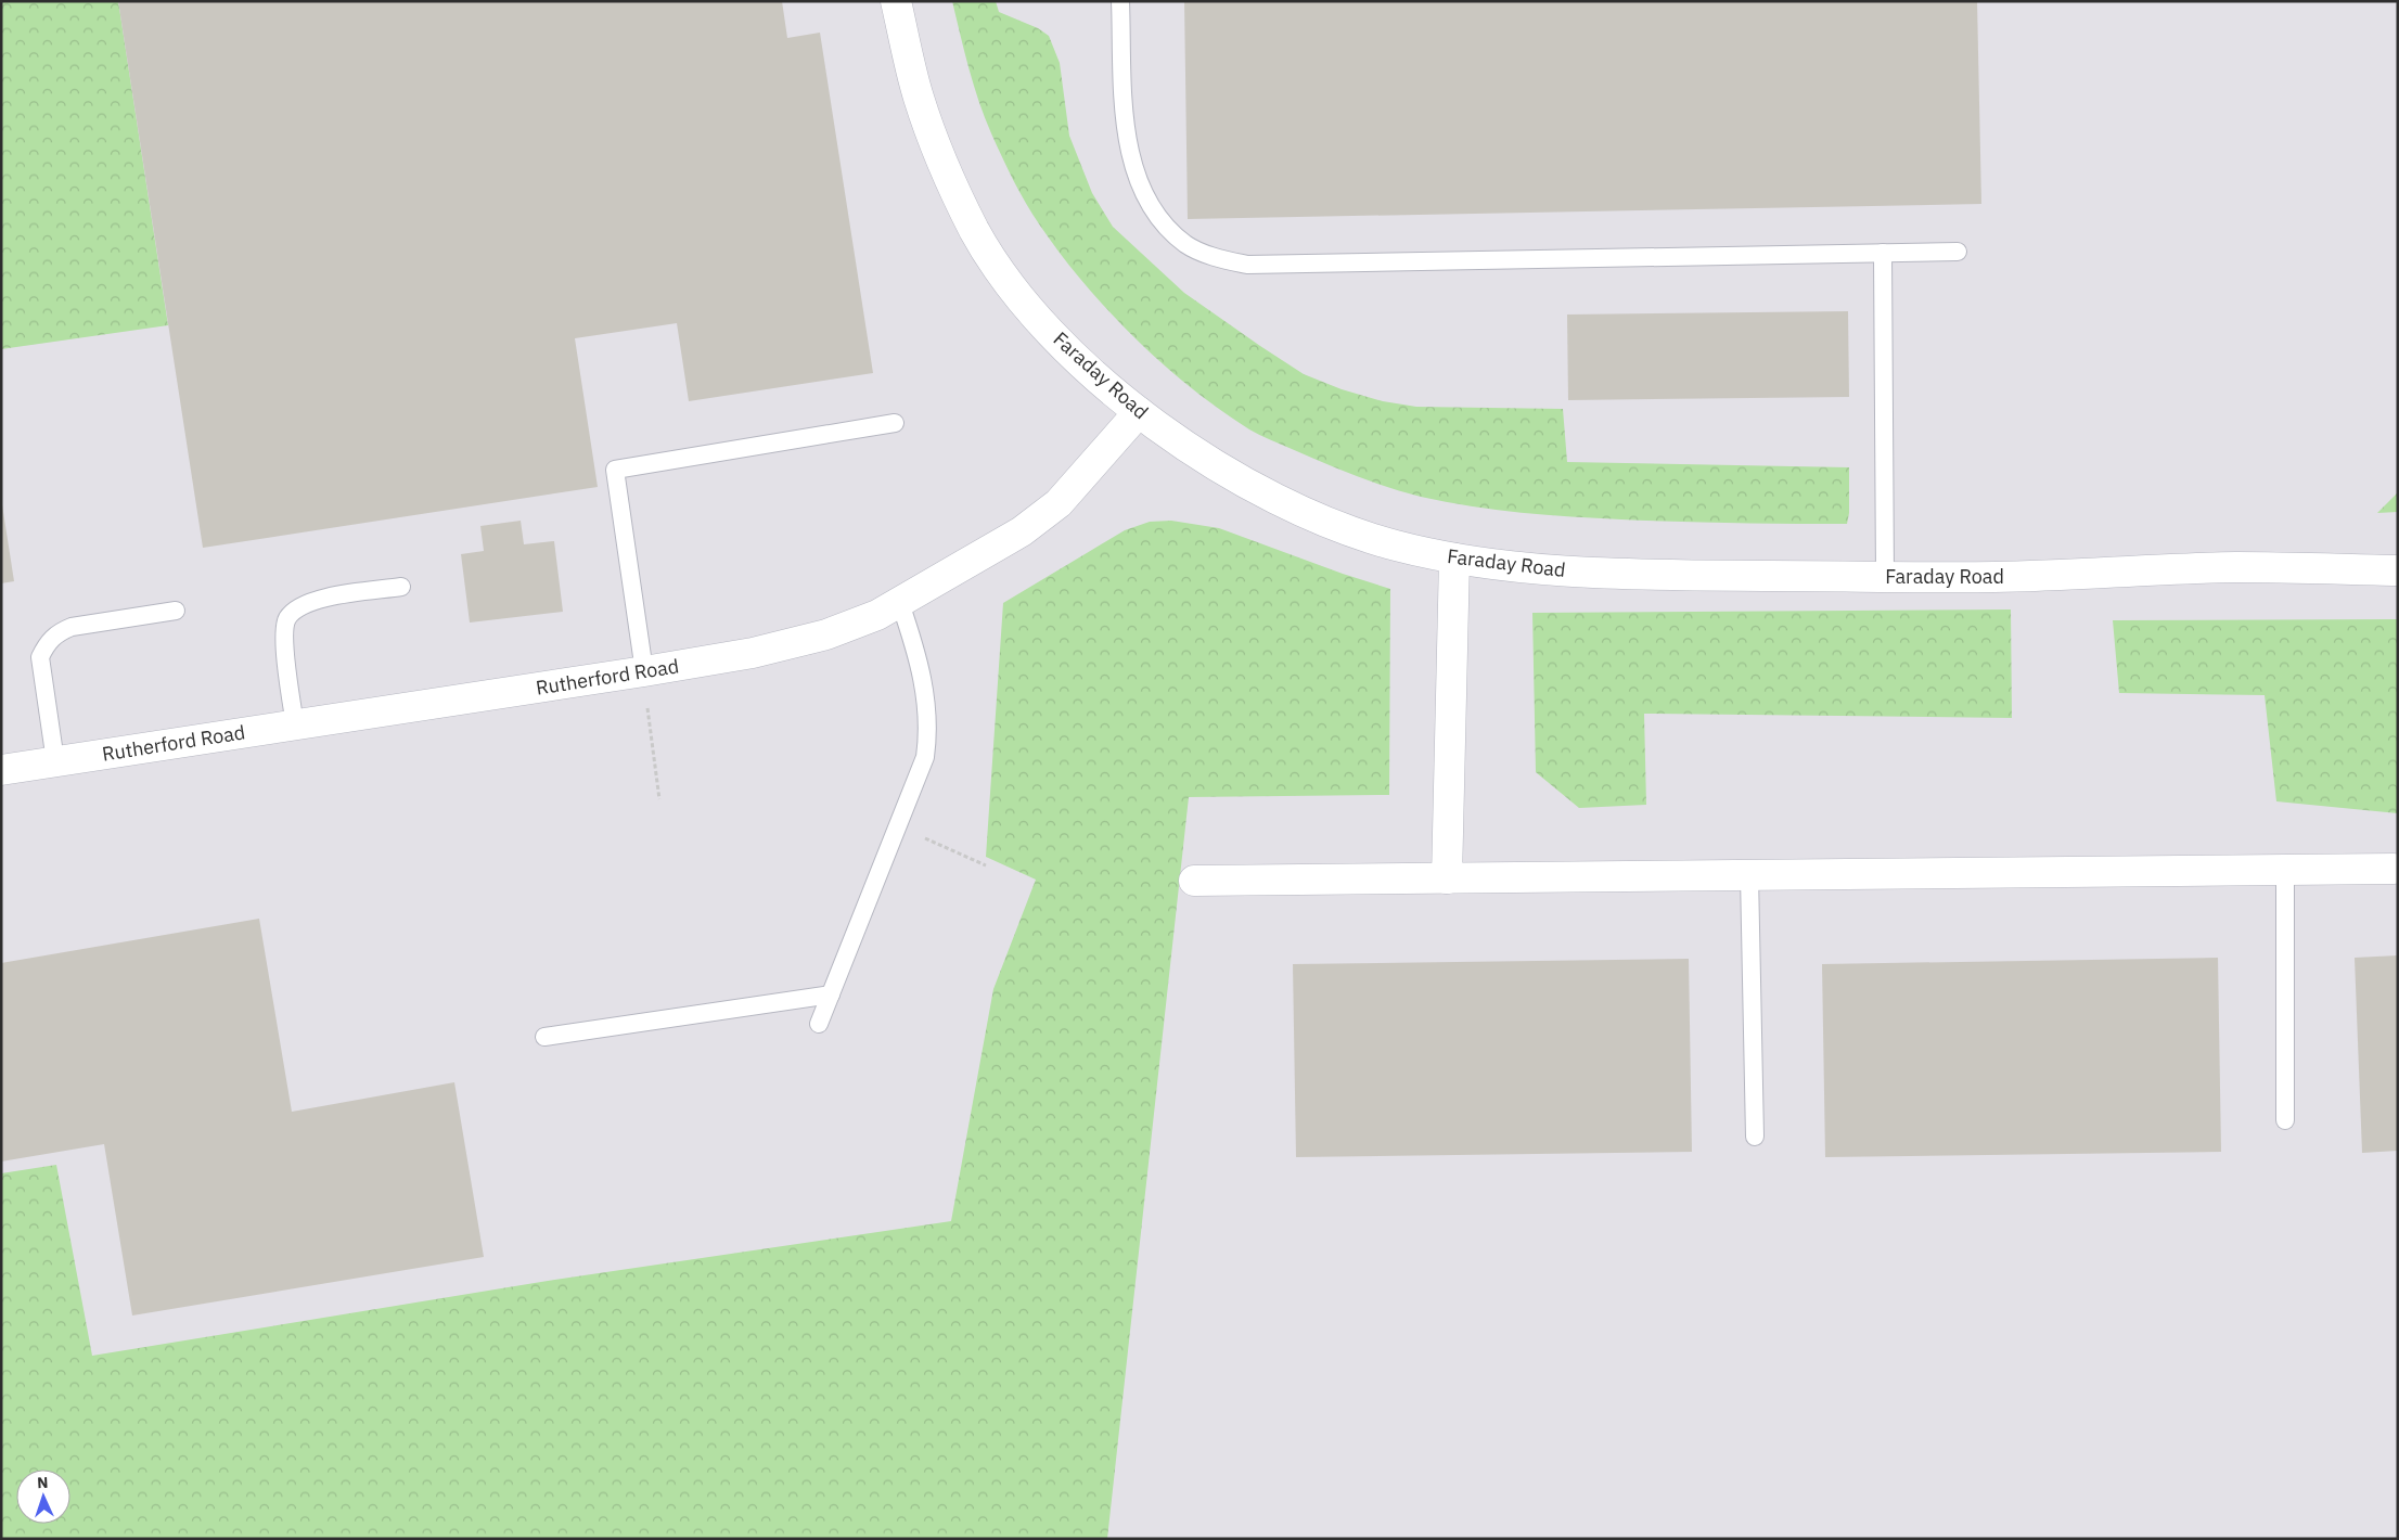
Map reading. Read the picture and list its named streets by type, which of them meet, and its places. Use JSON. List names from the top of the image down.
{
  "streets": {
    "street": ["Faraday Road", "Rutherford Road"]
  },
  "crossings": [
    ["Faraday Road", "Rutherford Road"]
  ],
  "north": "top"
}
